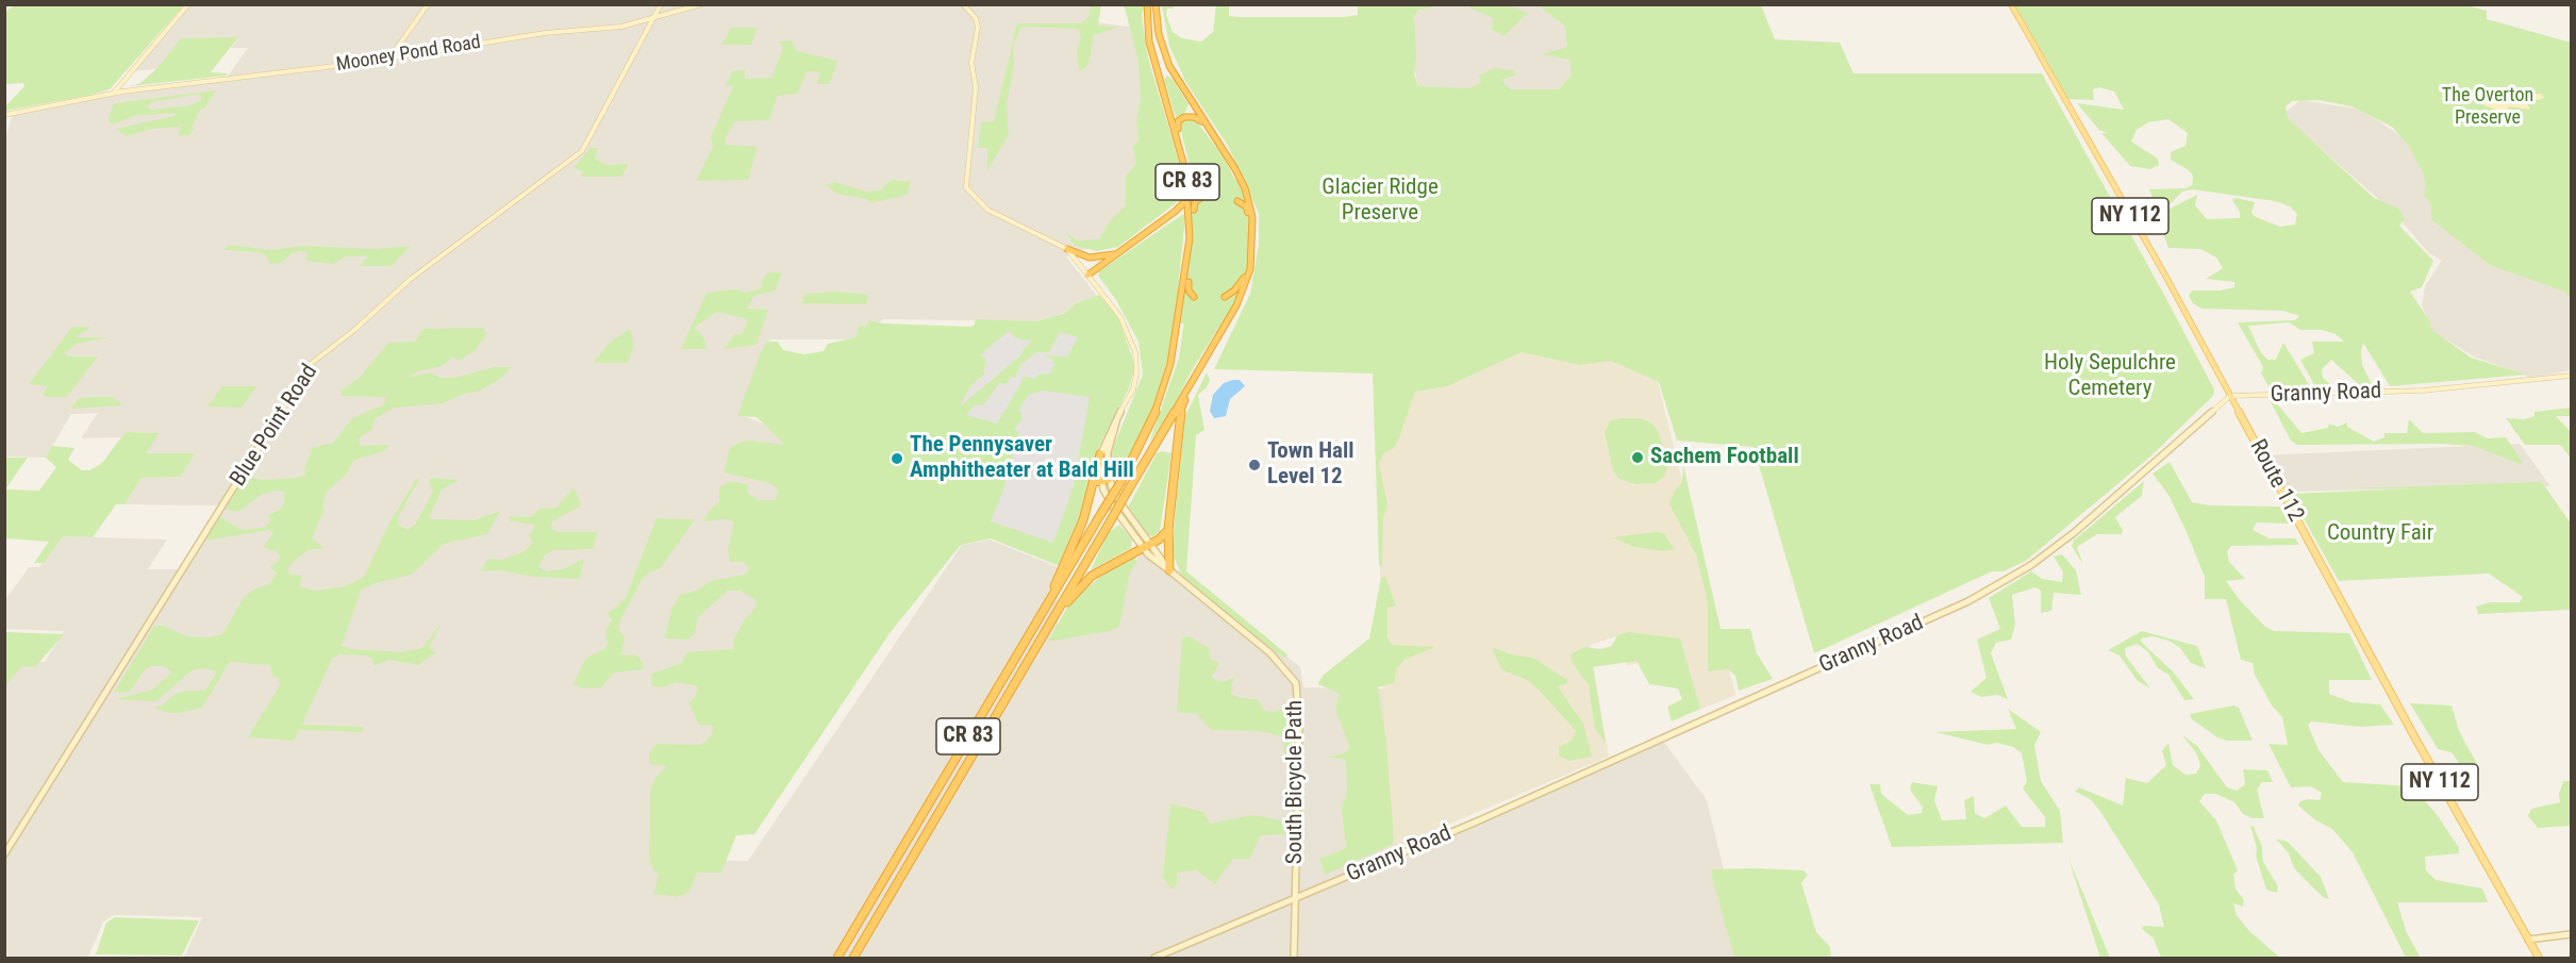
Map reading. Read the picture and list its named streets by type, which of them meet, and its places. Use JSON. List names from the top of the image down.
{
  "streets": {
    "highway": ["CR 83"],
    "main road": ["NY 112", "Route 112"],
    "street": [
      "Mooney Pond Road",
      "Granny Road",
      "Blue Point Road",
      "South Bicycle Path"
    ]
  },
  "crossings": [
    ["Mooney Pond Road", "Blue Point Road"],
    ["Granny Road", "Route 112"],
    ["Granny Road", "South Bicycle Path"]
  ],
  "parks": [
    "The Overton Preserve",
    "Glacier Ridge Preserve",
    "Holy Sepulchre Cemetery",
    "Country Fair"
  ],
  "places": ["Sachem Football", "The Pennysaver Amphitheater at Bald Hill", "Town Hall Level 12"]
}
